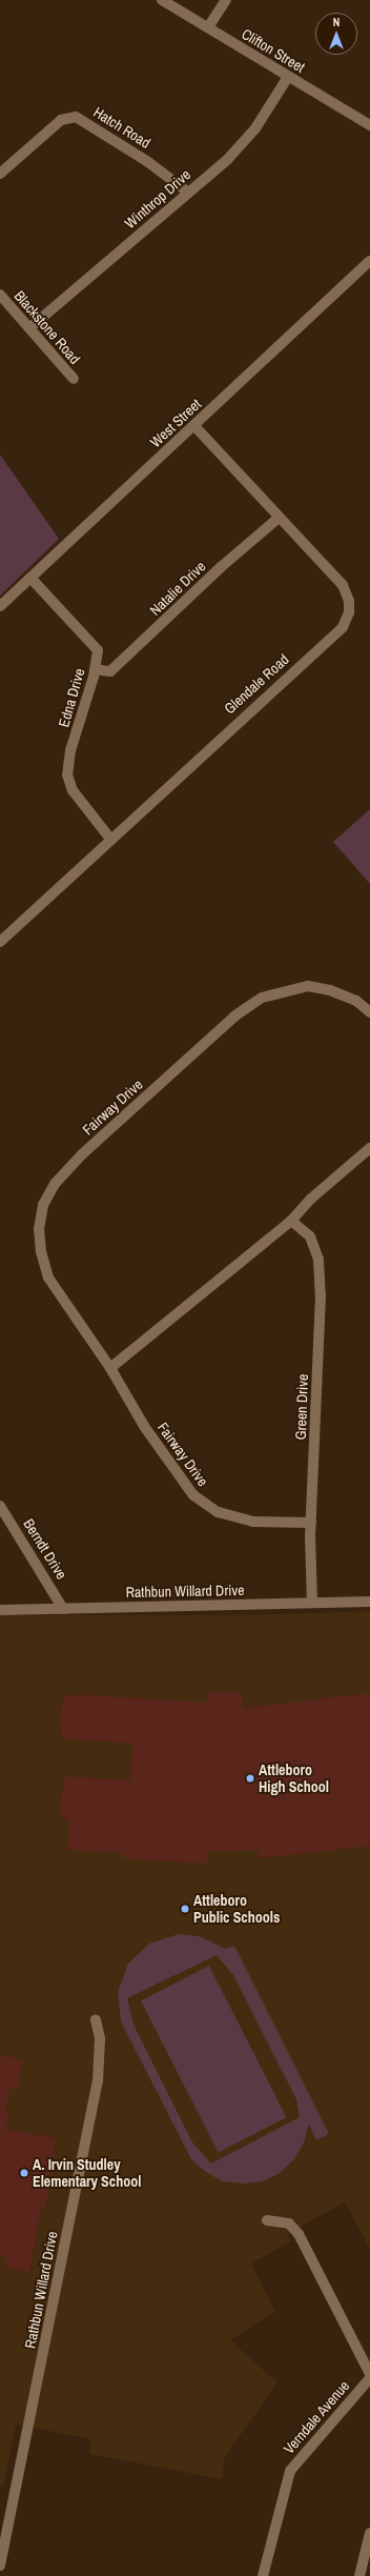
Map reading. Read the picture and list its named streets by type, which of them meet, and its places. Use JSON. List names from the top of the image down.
{
  "streets": {
    "street": [
      "Clifton Street",
      "Hatch Road",
      "Winthrop Drive",
      "Blackstone Road",
      "West Street",
      "Natalie Drive",
      "Glendale Road",
      "Edna Drive",
      "Fairway Drive",
      "Green Drive",
      "Berndt Drive",
      "Rathbun Willard Drive",
      "Verndale Avenue"
    ]
  },
  "crossings": [
    ["Clifton Street", "Winthrop Drive"],
    ["Hatch Road", "Winthrop Drive"],
    ["Winthrop Drive", "Blackstone Road"],
    ["West Street", "Glendale Road"],
    ["West Street", "Edna Drive"],
    ["Natalie Drive", "Glendale Road"],
    ["Natalie Drive", "Edna Drive"],
    ["Glendale Road", "Edna Drive"],
    ["Fairway Drive", "Green Drive"],
    ["Green Drive", "Rathbun Willard Drive"],
    ["Berndt Drive", "Rathbun Willard Drive"]
  ],
  "places": ["Attleboro High School", "Attleboro Public Schools", "A. Irvin Studley Elementary School"],
  "north": "top"
}
